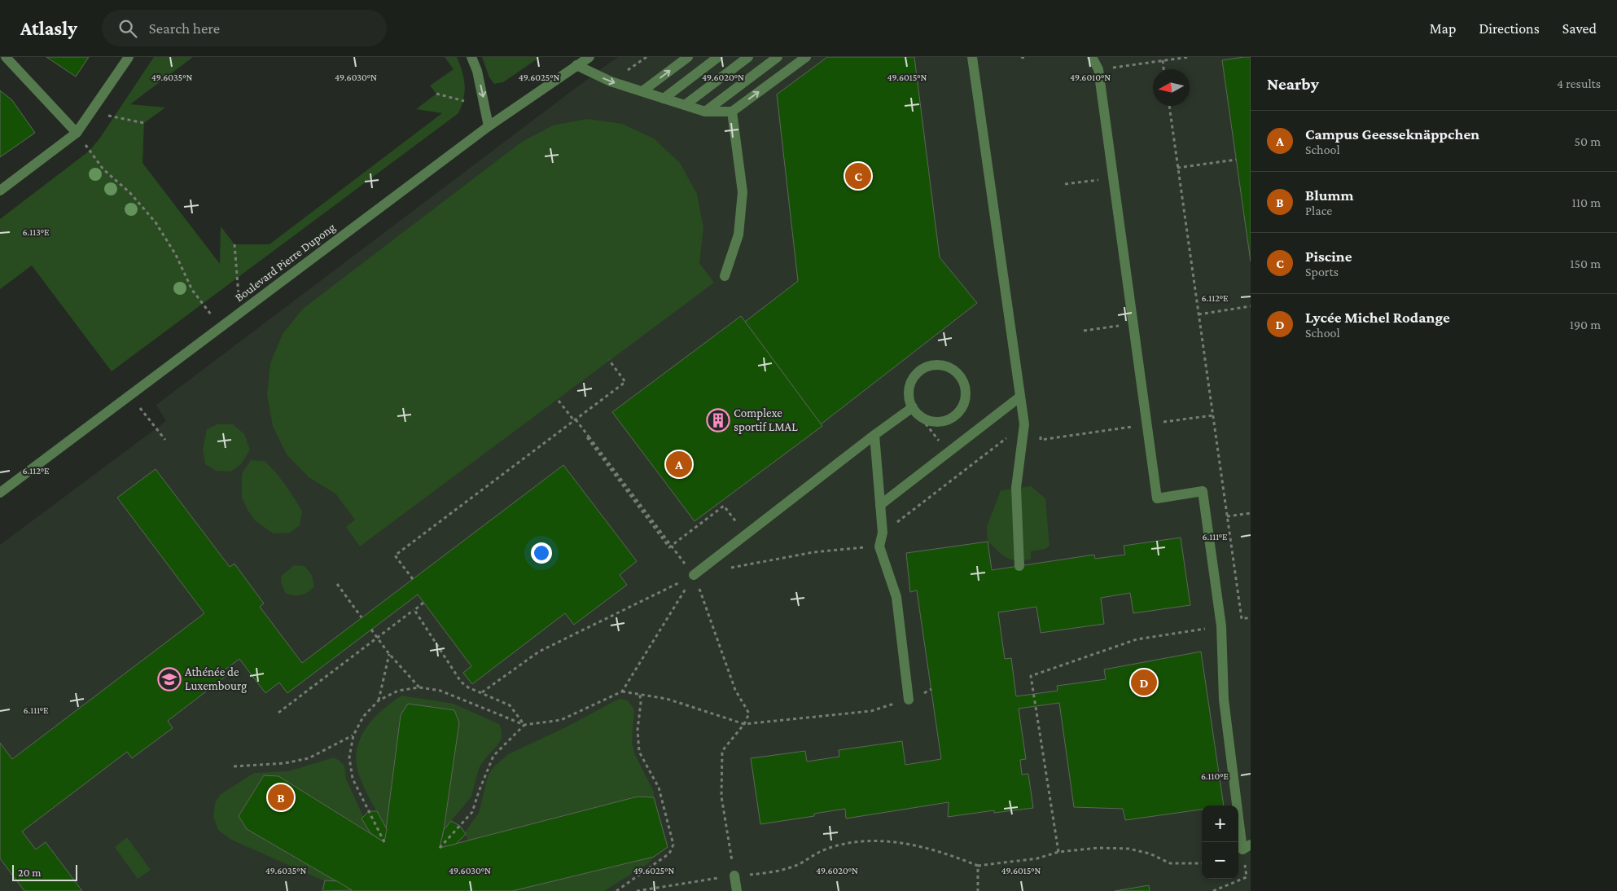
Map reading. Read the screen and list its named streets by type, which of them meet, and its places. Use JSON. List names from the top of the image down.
{
  "streets": {
    "street": ["Boulevard Pierre Dupong"]
  },
  "places": {
    "building": ["Complexe sportif LMAL"],
    "school or university": ["Athénée de Luxembourg"]
  },
  "scale_bar": "20 m",
  "north": "left",
  "page": {
    "header": "Atlasly",
    "search": "Search here",
    "nav": ["Map", "Directions", "Saved"],
    "heading": ["Nearby", "4 results"],
    "list": [
      {
        "mark": "A",
        "name": "Campus Geesseknäppchen",
        "note": "School",
        "value": "50 m"
      },
      {
        "mark": "B",
        "name": "Blumm",
        "note": "Place",
        "value": "110 m"
      },
      {
        "mark": "C",
        "name": "Piscine",
        "note": "Sports",
        "value": "150 m"
      },
      {
        "mark": "D",
        "name": "Lycée Michel Rodange",
        "note": "School",
        "value": "190 m"
      }
    ],
    "pins": [
      "C",
      "A",
      "D",
      "B"
    ],
    "map_buttons": ["+", "−"],
    "scale": "20 m"
  },
  "coordinates": [
    "49.6035°N",
    "49.6030°N",
    "49.6025°N",
    "49.6020°N",
    "49.6015°N",
    "49.6010°N",
    "6.113°E",
    "6.112°E",
    "6.111°E",
    "6.110°E"
  ]
}
